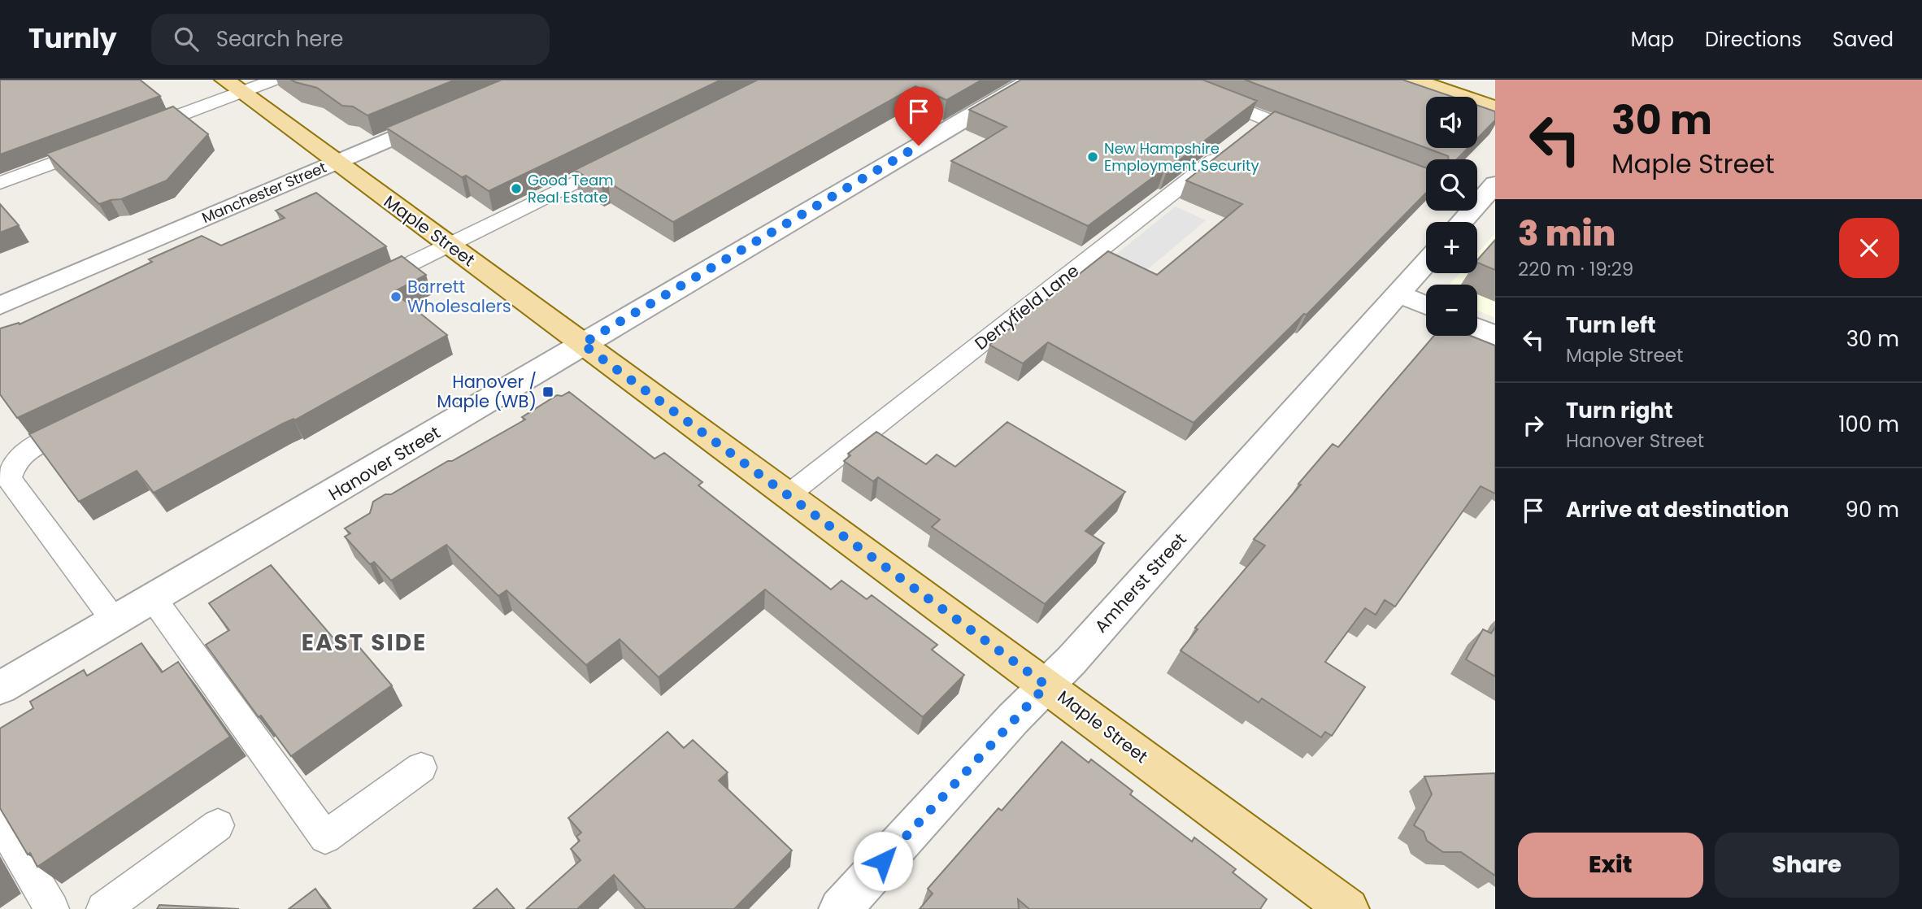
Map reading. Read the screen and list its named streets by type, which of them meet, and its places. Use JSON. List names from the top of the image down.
{
  "streets": {
    "main road": ["Maple Street"],
    "street": ["Manchester Street", "Hanover Street", "Amherst Street"],
    "lane": ["Derryfield Lane"]
  },
  "crossings": [
    ["Manchester Street", "Maple Street"],
    ["Maple Street", "Derryfield Lane"],
    ["Maple Street", "Hanover Street"],
    ["Maple Street", "Amherst Street"]
  ],
  "districts": ["EAST SIDE"],
  "places": {
    "other": ["New Hampshire Employment Security", "Good Team Real Estate", "Barrett Wholesalers"],
    "transit": ["Hanover / Maple (WB)"]
  },
  "page": {
    "header": "Turnly",
    "search": "Search here",
    "nav": ["Map", "Directions", "Saved"],
    "turn": ["30 m", "Maple Street"],
    "map_buttons": ["+", "−"],
    "heading": ["3 min", "220 m · 19:29"],
    "list": [
      {
        "name": "Turn left",
        "note": "Maple Street",
        "value": "30 m"
      },
      {
        "name": "Turn right",
        "note": "Hanover Street",
        "value": "100 m"
      },
      {
        "name": "Arrive at destination",
        "value": "90 m"
      }
    ],
    "buttons": ["Exit", "Share"]
  }
}
